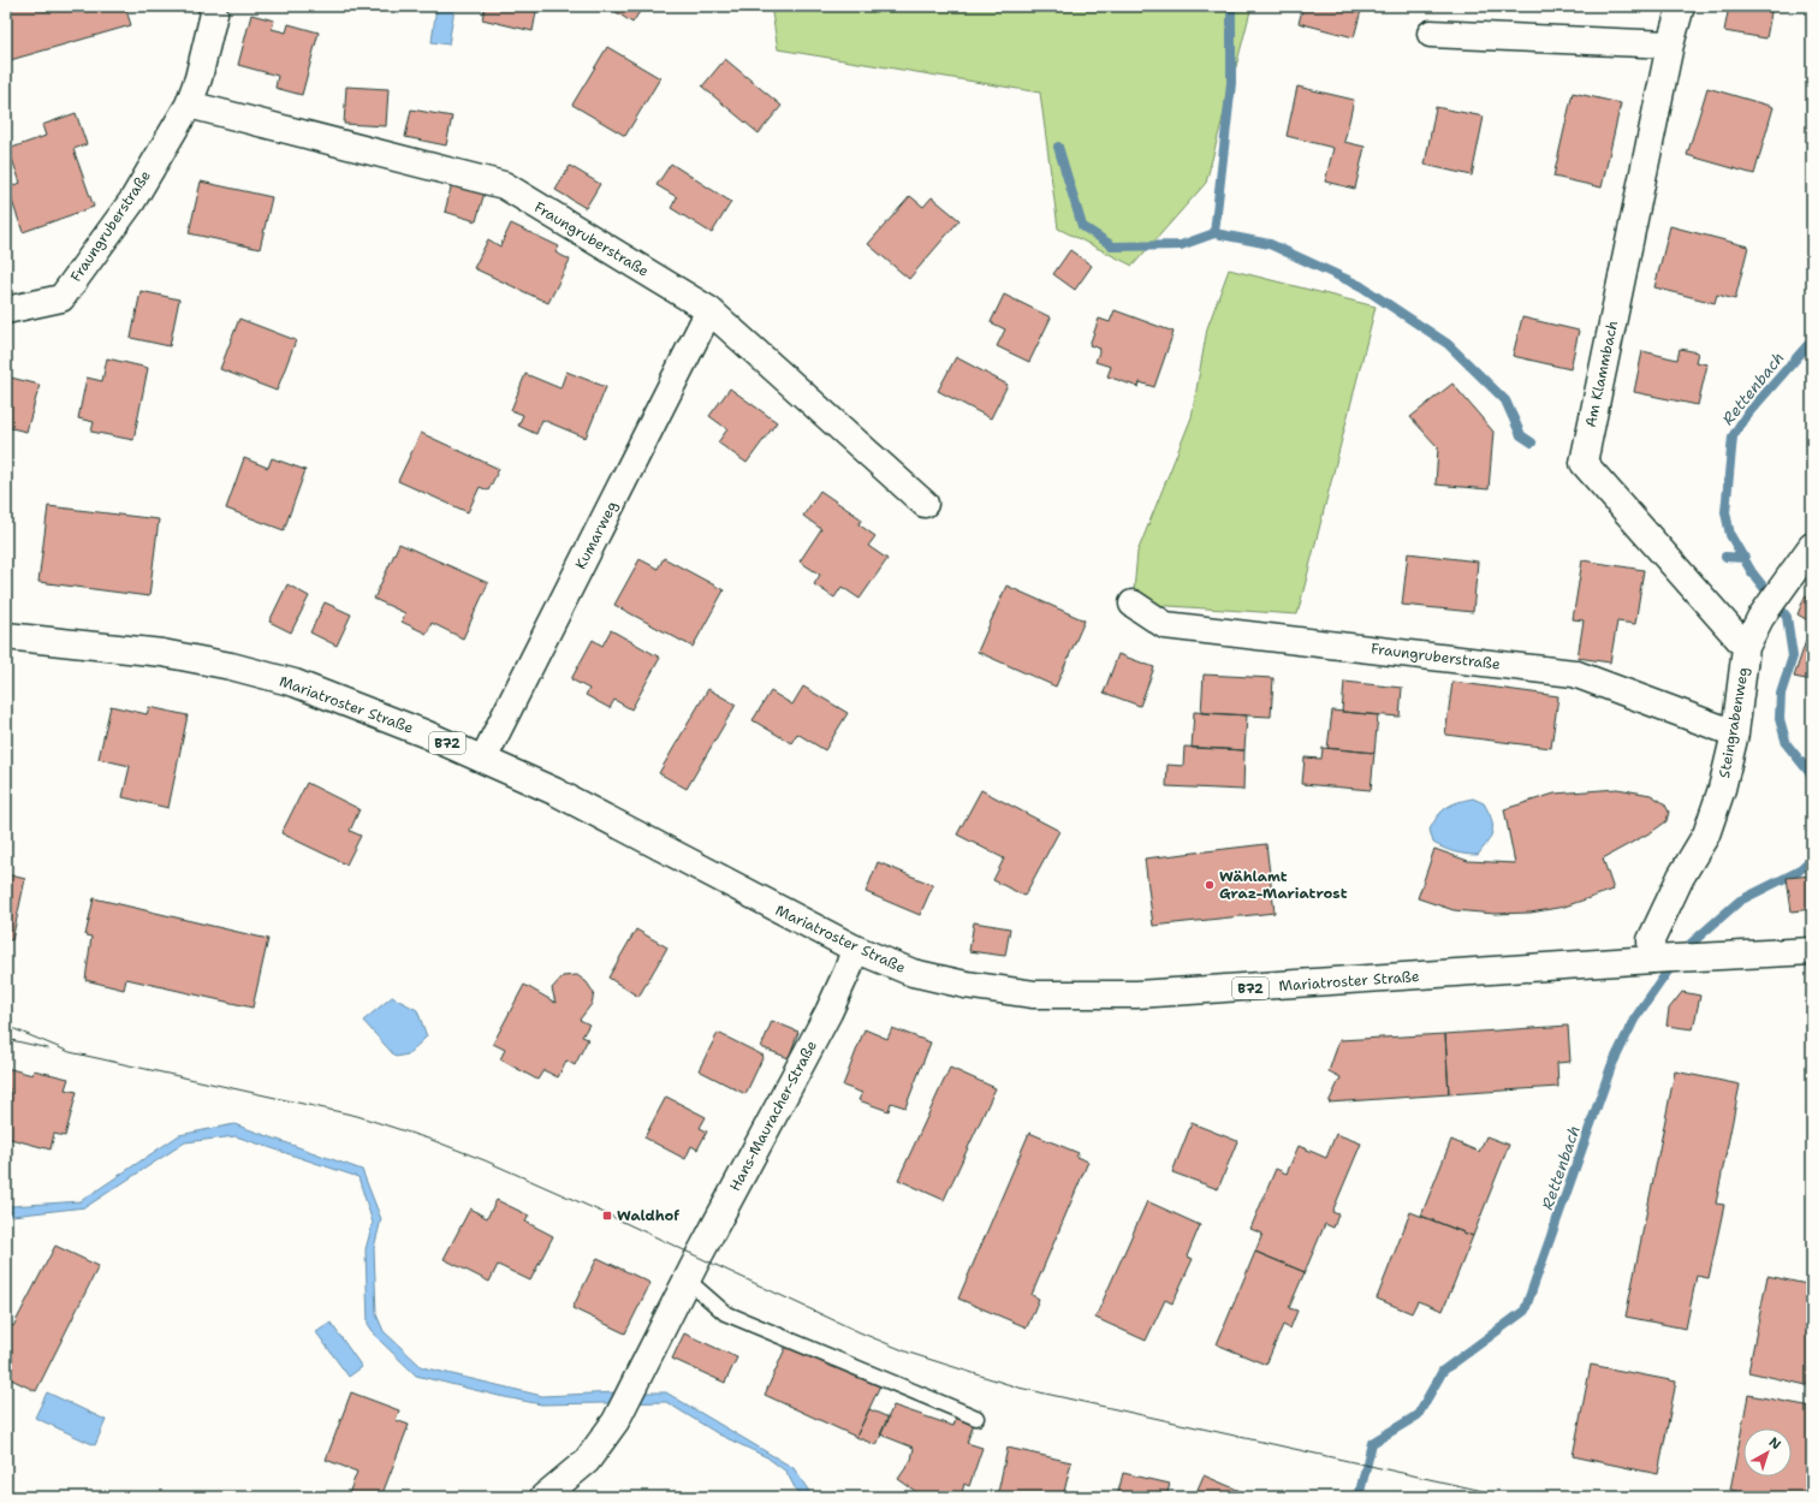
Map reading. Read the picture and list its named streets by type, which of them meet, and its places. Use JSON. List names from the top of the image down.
{
  "streets": {
    "street": [
      "Fraungruberstraße",
      "Am Klammbach",
      "Kumarweg",
      "Mariatroster Straße",
      "Steingrabenweg",
      "B72",
      "Hans-Mauracher-Straße"
    ]
  },
  "crossings": [
    ["Fraungruberstraße", "Kumarweg"],
    ["Fraungruberstraße", "Steingrabenweg"],
    ["Am Klammbach", "Steingrabenweg"],
    ["Kumarweg", "Mariatroster Straße"],
    ["Mariatroster Straße", "Steingrabenweg"],
    ["Mariatroster Straße", "Hans-Mauracher-Straße"]
  ],
  "water": ["Rettenbach"],
  "places": {
    "other": ["Wählamt Graz-Mariatrost"],
    "transit": ["Waldhof"]
  },
  "north": "top right"
}
